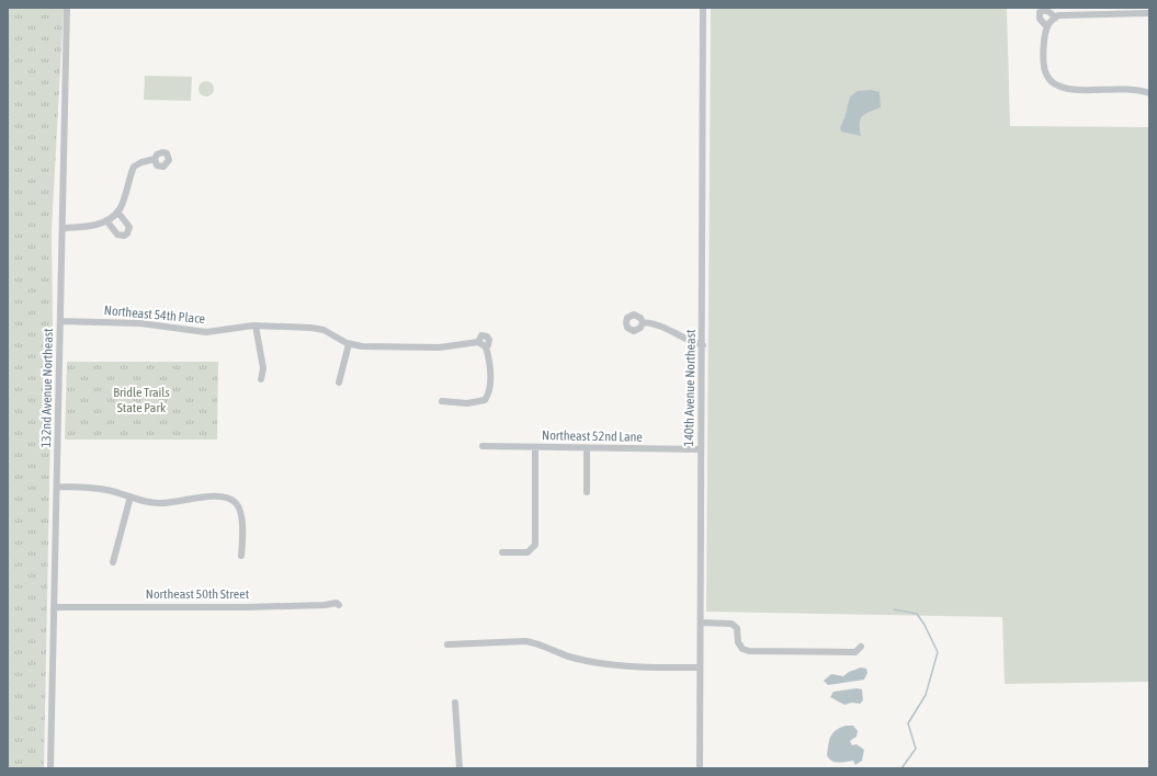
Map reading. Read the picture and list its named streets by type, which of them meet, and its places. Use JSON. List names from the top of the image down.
{
  "streets": {
    "street": [
      "Northeast 54th Place",
      "132nd Avenue Northeast",
      "140th Avenue Northeast",
      "Northeast 52nd Lane",
      "Northeast 50th Street"
    ]
  },
  "crossings": [
    ["Northeast 54th Place", "132nd Avenue Northeast"],
    ["132nd Avenue Northeast", "Northeast 50th Street"],
    ["140th Avenue Northeast", "Northeast 52nd Lane"]
  ],
  "parks": ["Bridle Trails State Park"]
}
